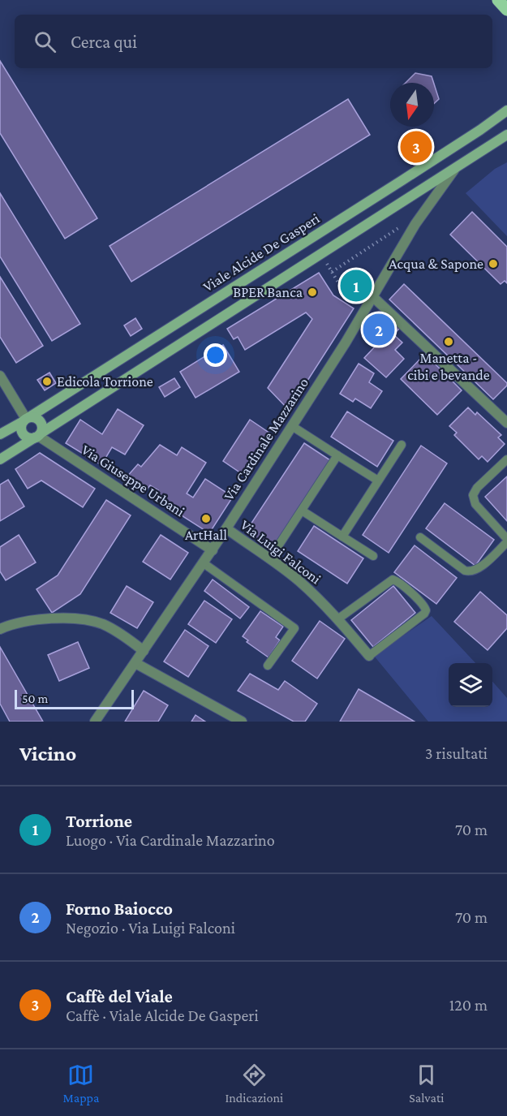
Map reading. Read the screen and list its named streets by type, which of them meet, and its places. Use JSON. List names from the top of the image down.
{
  "streets": {
    "main road": ["Viale Alcide De Gasperi"],
    "street": ["Via Cardinale Mazzarino", "Via Giuseppe Urbani", "Via Luigi Falconi"]
  },
  "crossings": [
    ["Viale Alcide De Gasperi", "Via Giuseppe Urbani"],
    ["Via Cardinale Mazzarino", "Via Giuseppe Urbani"],
    ["Via Cardinale Mazzarino", "Via Luigi Falconi"]
  ],
  "places": [
    "Acqua & Sapone",
    "BPER Banca",
    "Manetta - cibi e bevande",
    "Edicola Torrione",
    "ArtHall"
  ],
  "scale_bar": "50 m",
  "north": "bottom",
  "page": {
    "search": "Cerca qui",
    "pins": ["3", "1", "2"],
    "scale": "50 m",
    "heading": ["Vicino", "3 risultati"],
    "list": [
      {
        "mark": "1",
        "name": "Torrione",
        "note": "Luogo · Via Cardinale Mazzarino",
        "value": "70 m"
      },
      {
        "mark": "2",
        "name": "Forno Baiocco",
        "note": "Negozio · Via Luigi Falconi",
        "value": "70 m"
      },
      {
        "mark": "3",
        "name": "Caffè del Viale",
        "note": "Caffè · Viale Alcide De Gasperi",
        "value": "120 m"
      }
    ],
    "nav": ["Mappa", "Indicazioni", "Salvati"]
  }
}
